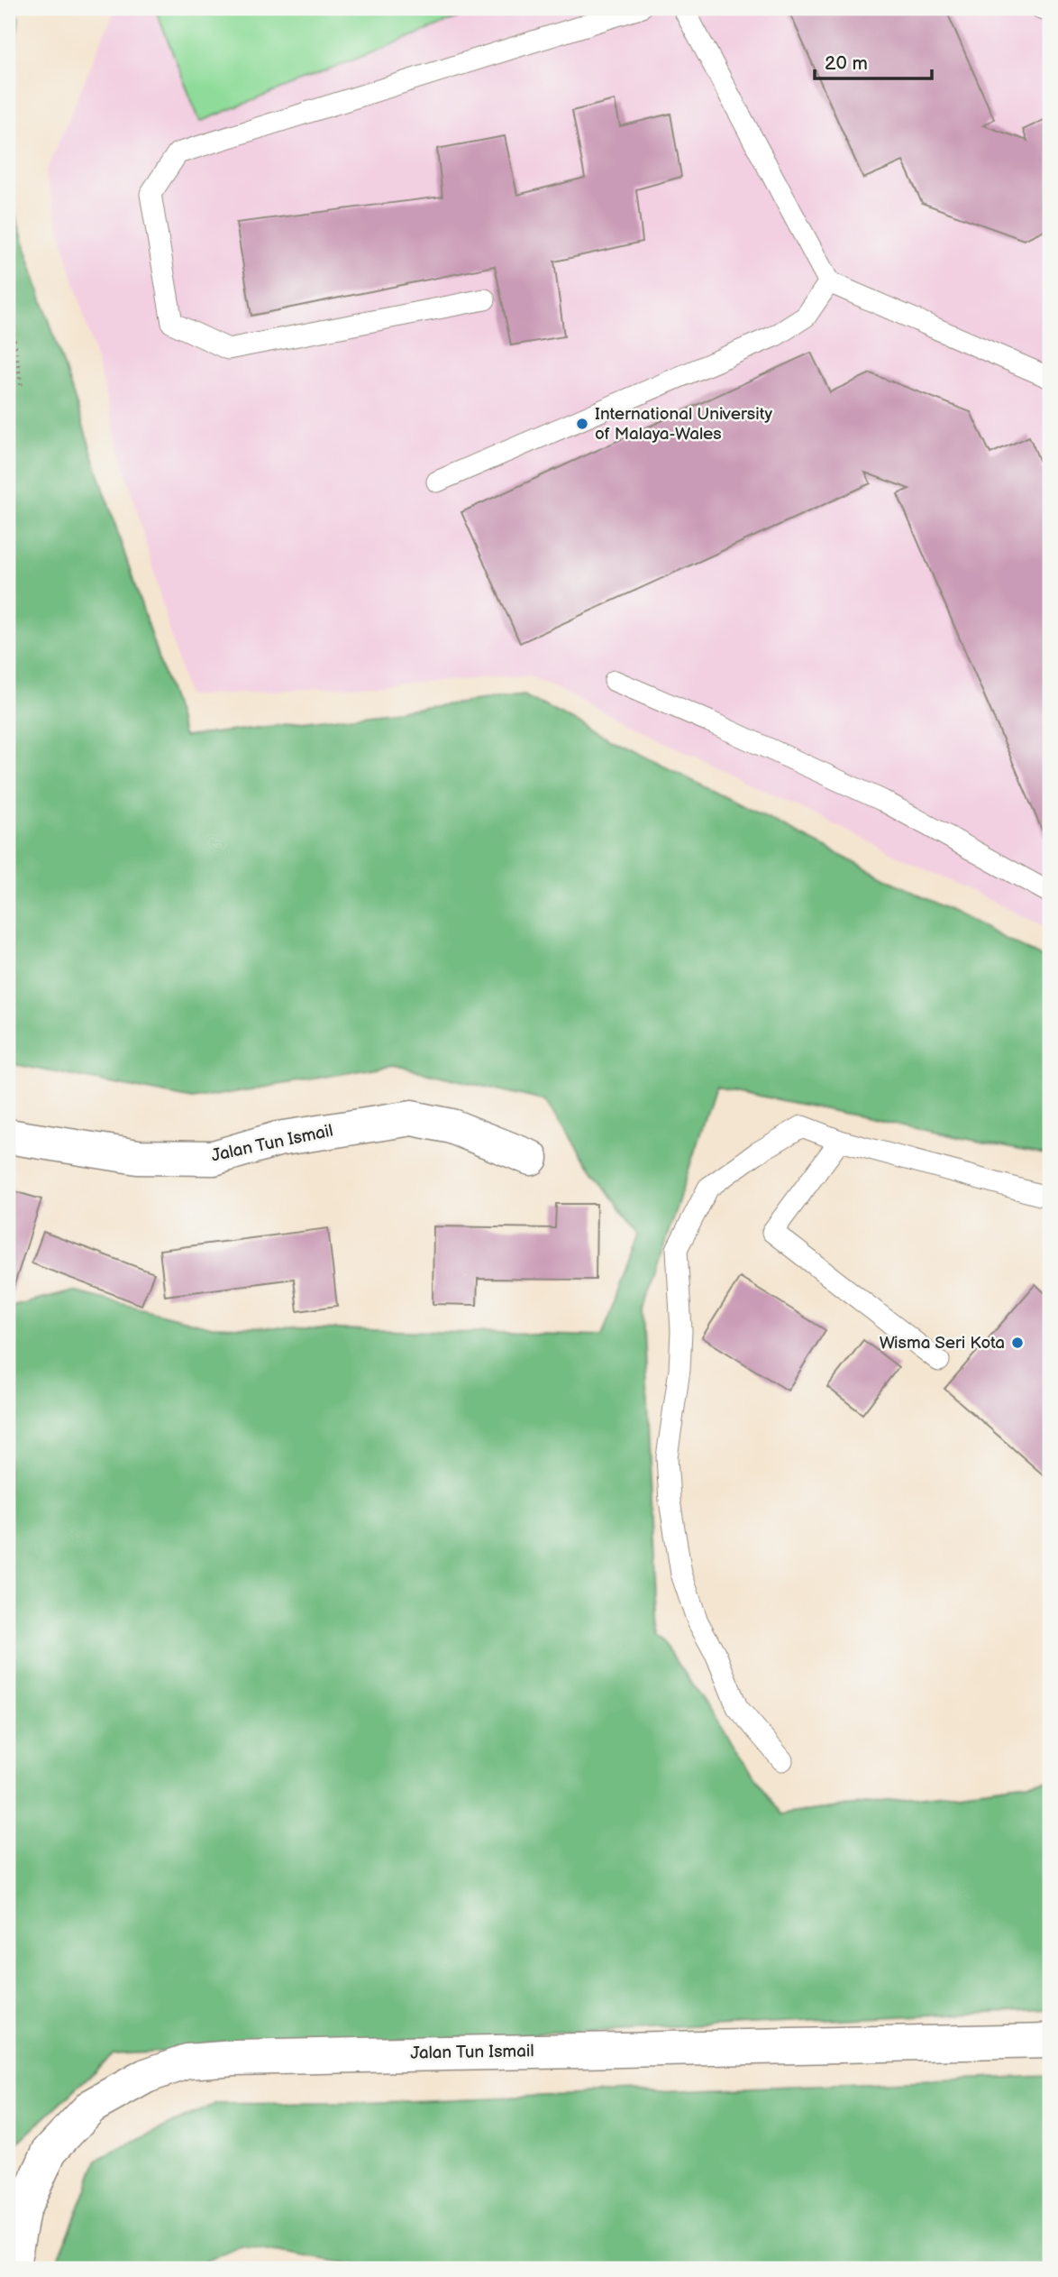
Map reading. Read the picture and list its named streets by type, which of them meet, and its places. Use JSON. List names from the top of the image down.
{
  "streets": {
    "street": ["Jalan Tun Ismail"]
  },
  "places": ["International University of Malaya-Wales", "Wisma Seri Kota"],
  "scale_bar": "20 m"
}
